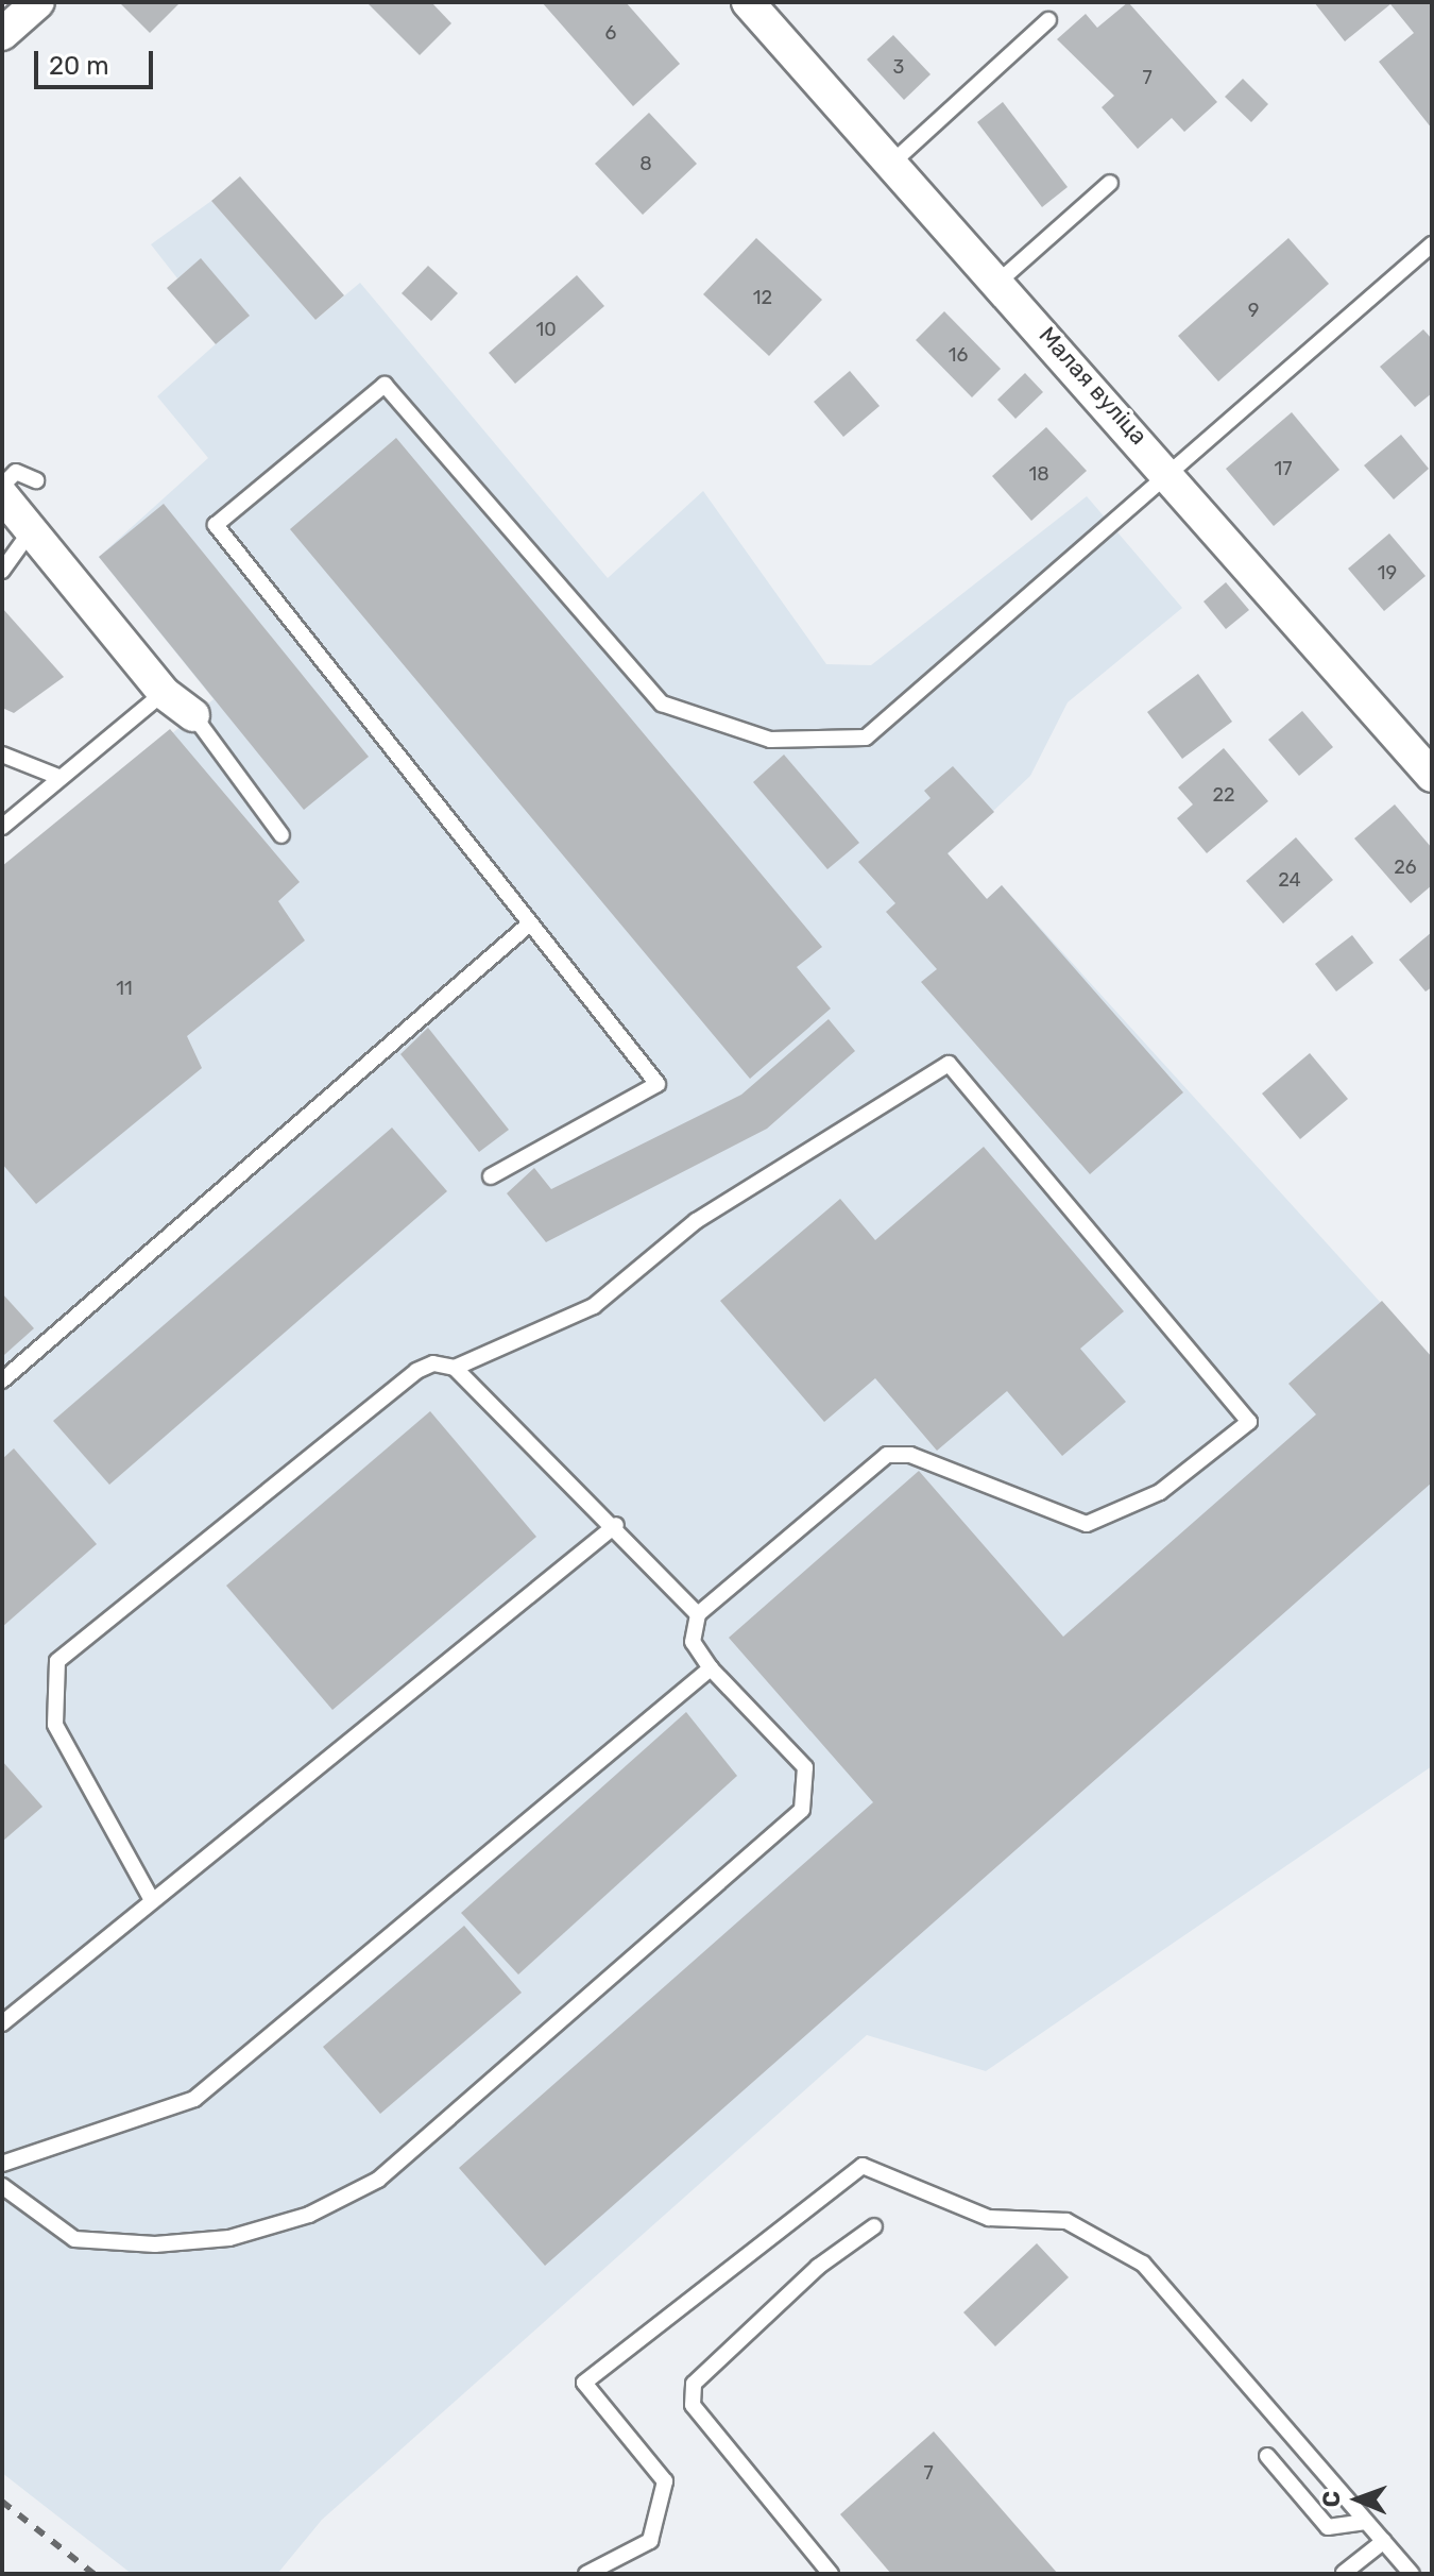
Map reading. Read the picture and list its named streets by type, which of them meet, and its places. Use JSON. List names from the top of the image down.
{
  "streets": {
    "street": ["Малая вуліца"]
  },
  "house_numbers": [
    "6",
    "3",
    "7",
    "8",
    "12",
    "9",
    "10",
    "16",
    "17",
    "18",
    "19",
    "22",
    "26",
    "24",
    "11",
    "7"
  ],
  "scale_bar": "20 m",
  "north": "left"
}
